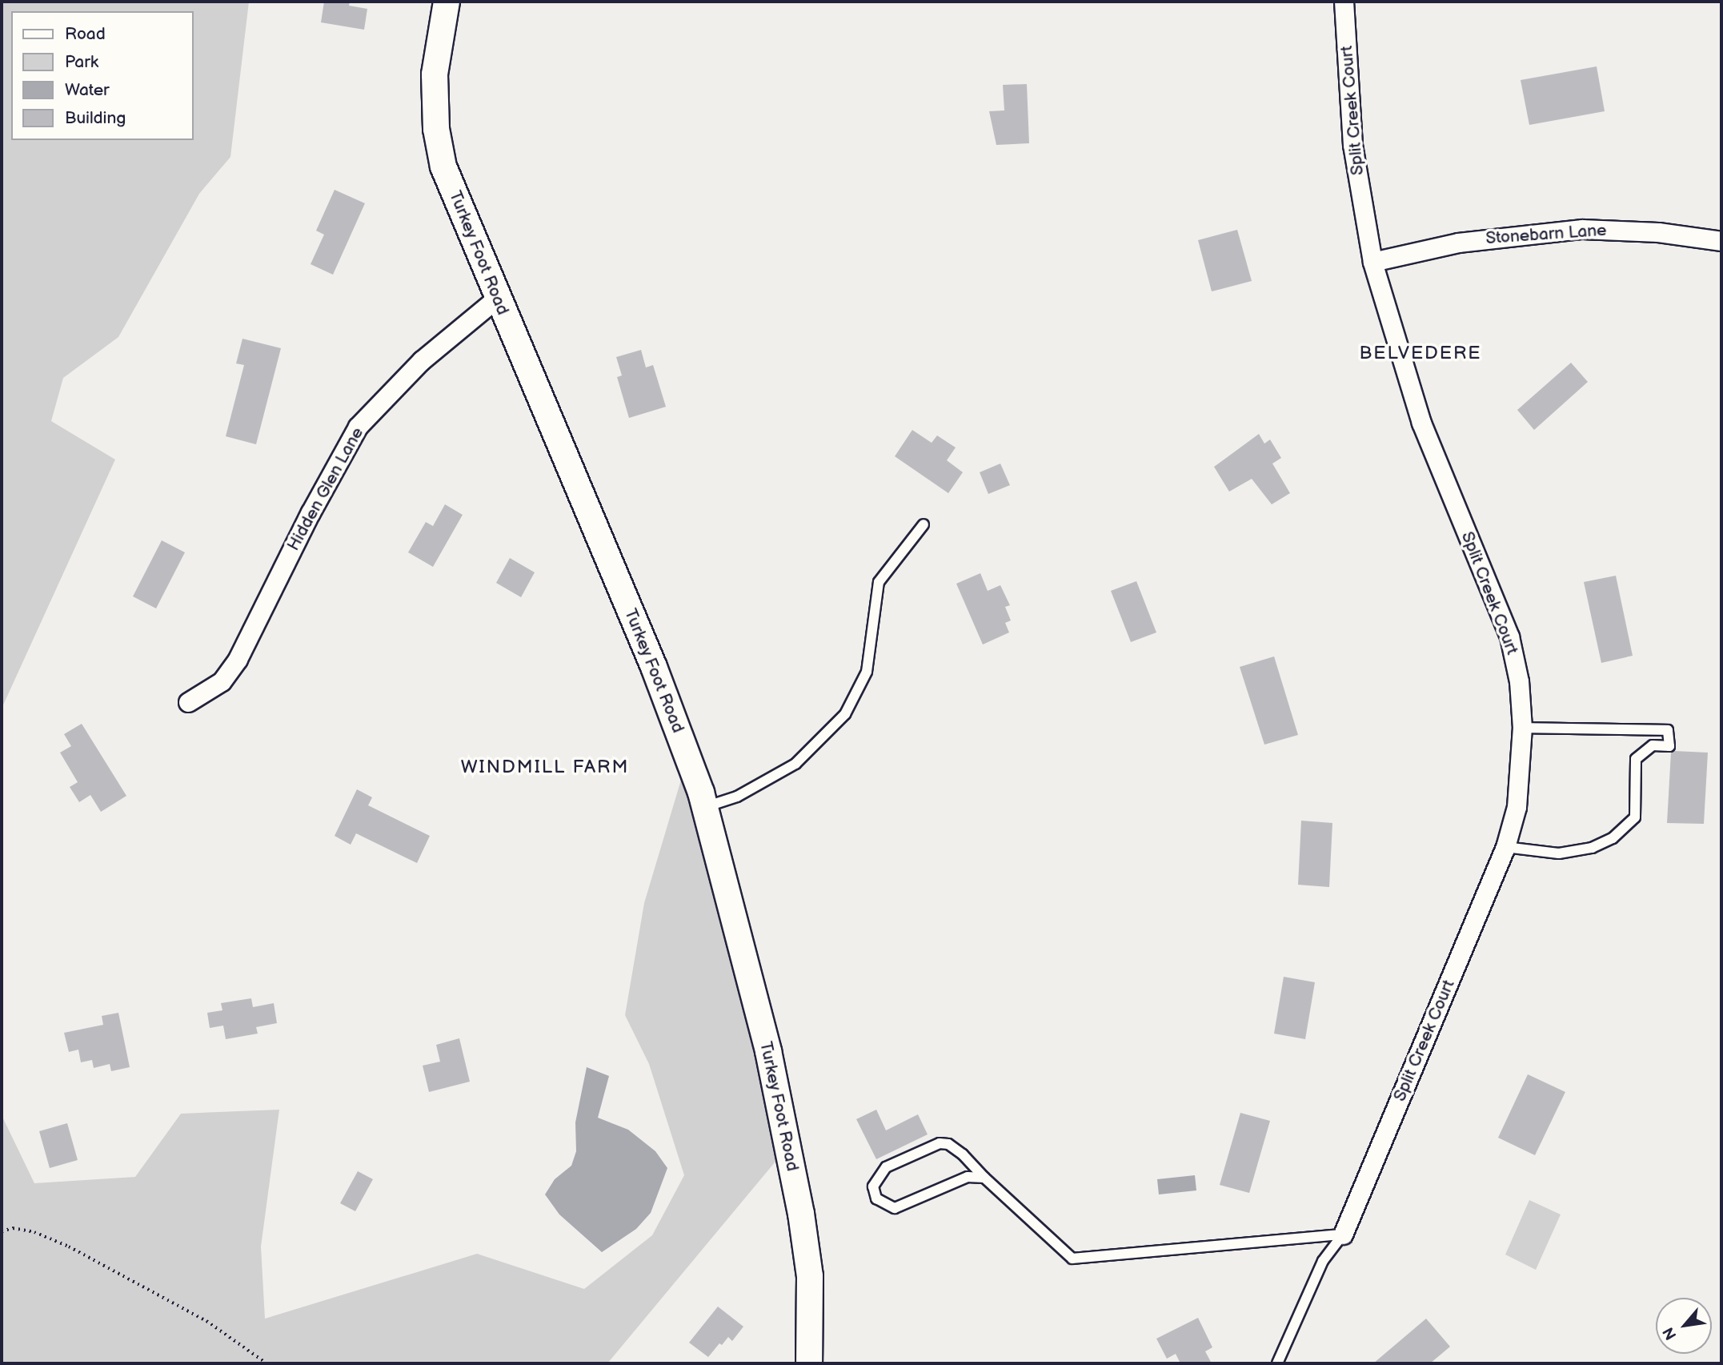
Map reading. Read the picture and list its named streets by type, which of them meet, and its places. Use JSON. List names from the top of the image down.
{
  "streets": {
    "street": [
      "Split Creek Court",
      "Stonebarn Lane",
      "Turkey Foot Road",
      "Hidden Glen Lane"
    ]
  },
  "crossings": [
    ["Split Creek Court", "Stonebarn Lane"],
    ["Turkey Foot Road", "Hidden Glen Lane"]
  ],
  "districts": ["BELVEDERE", "WINDMILL FARM"],
  "legend": [
    "Road",
    "Park",
    "Water",
    "Building"
  ],
  "north": "bottom left"
}
